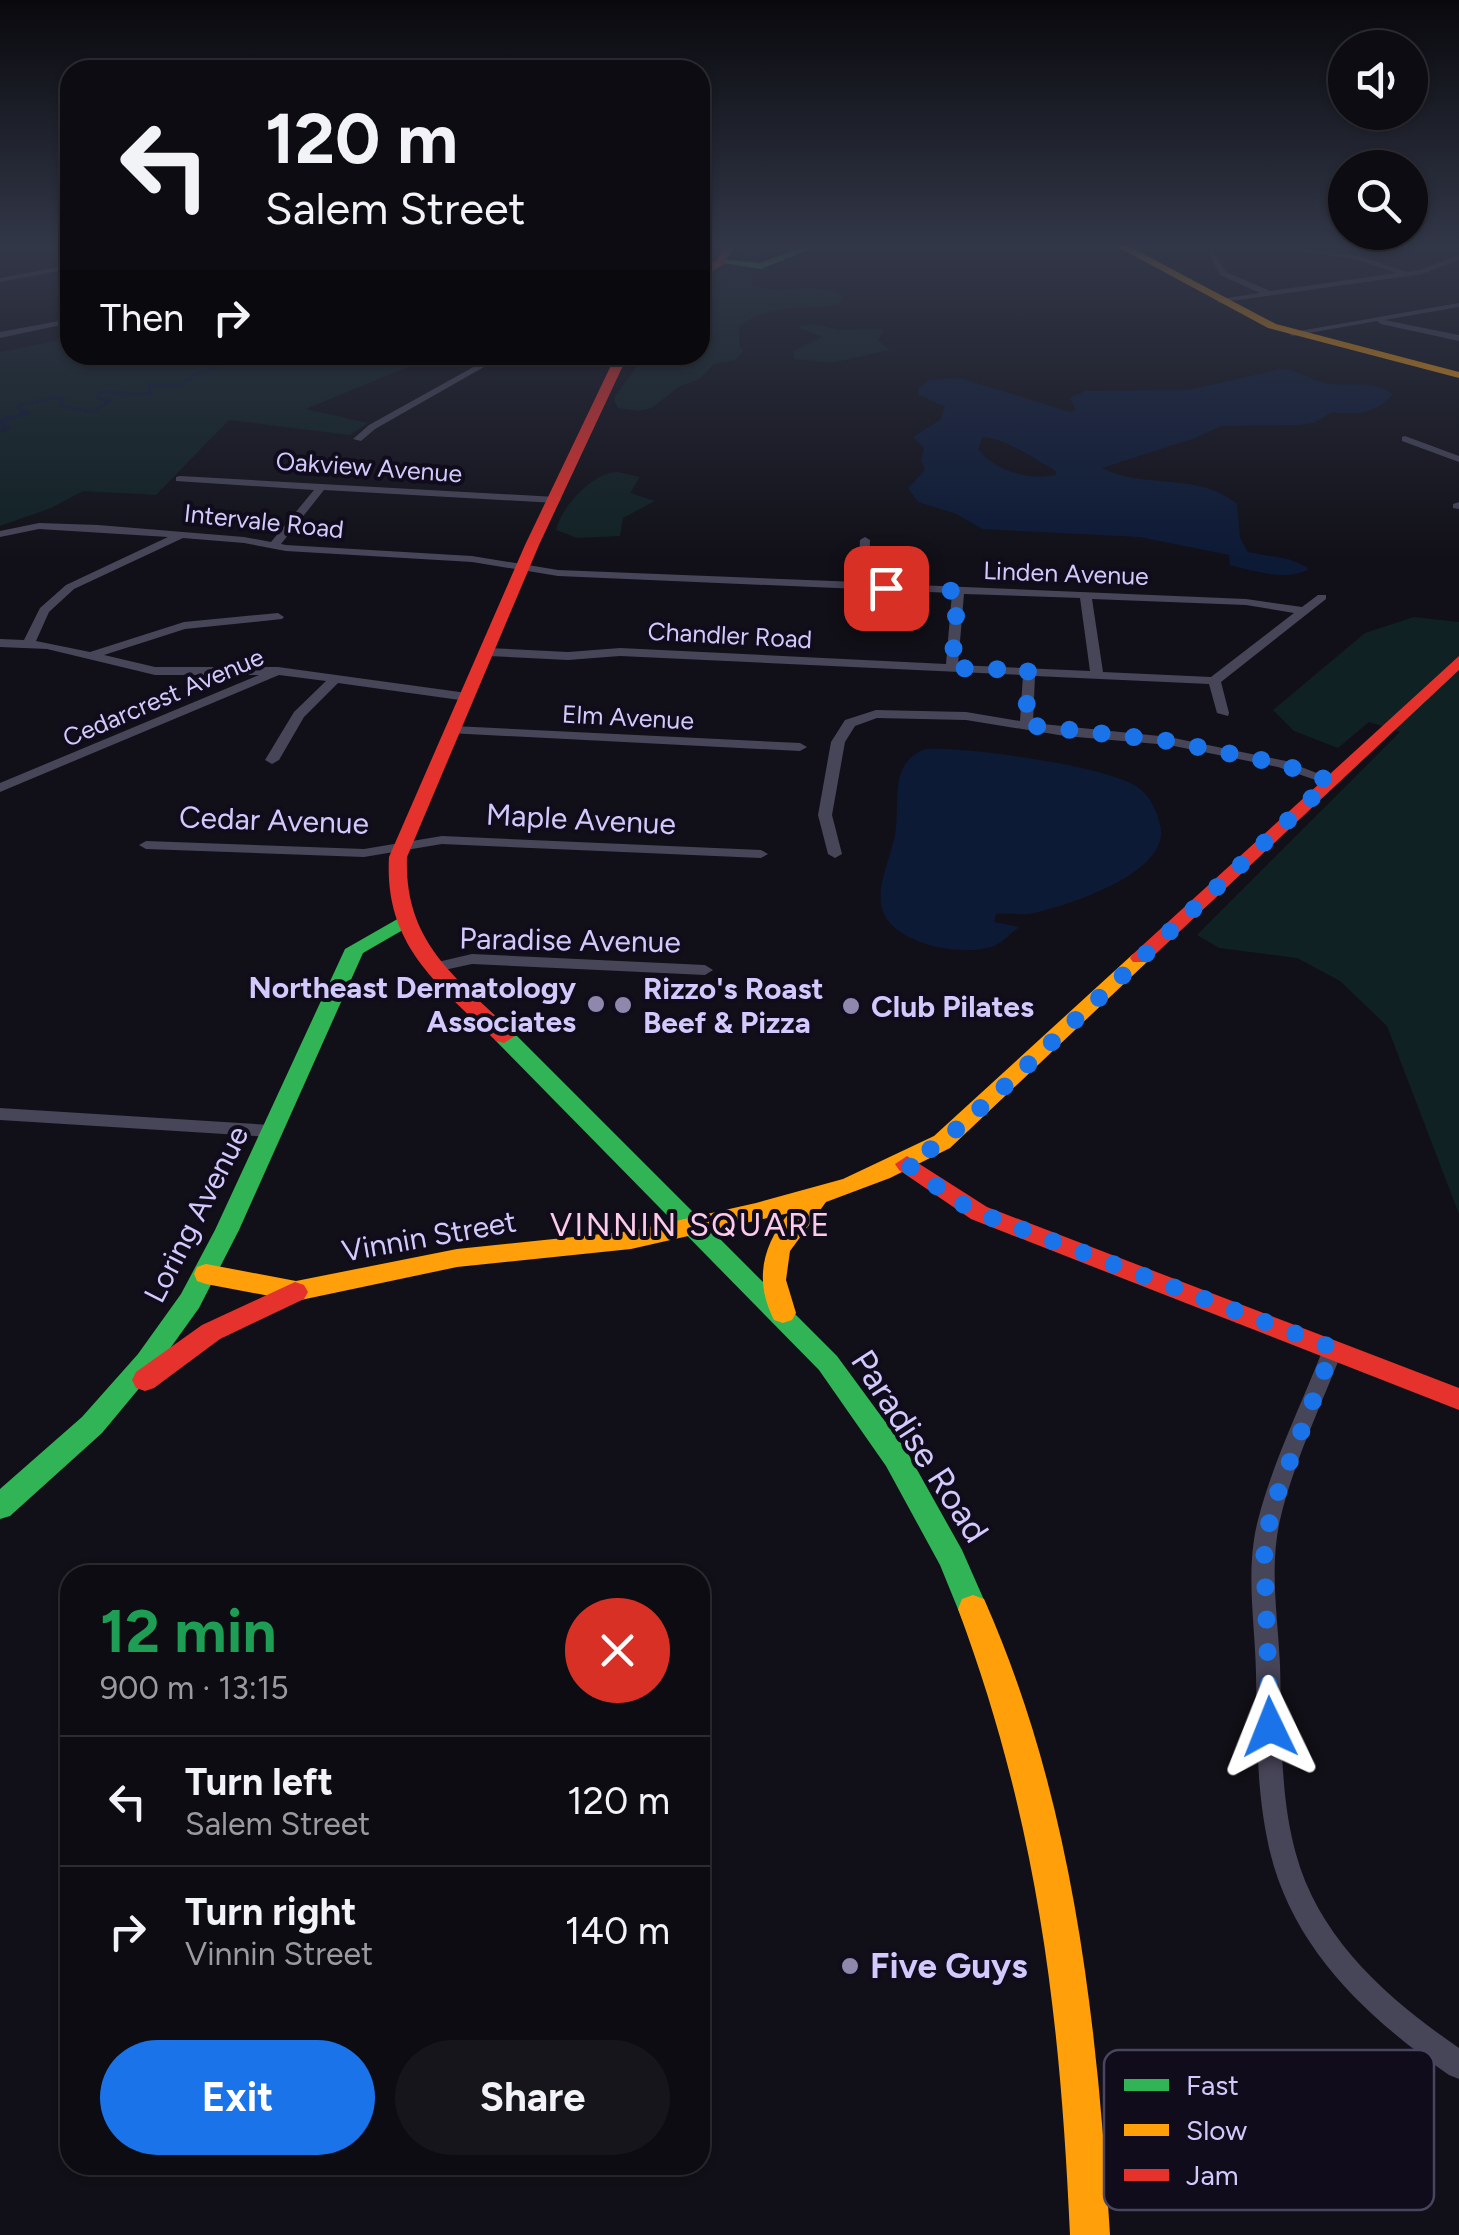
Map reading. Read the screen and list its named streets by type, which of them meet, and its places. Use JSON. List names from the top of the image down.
{
  "streets": {
    "main road": ["Loring Avenue", "Vinnin Street", "Paradise Road"],
    "street": [
      "Oakview Avenue",
      "Intervale Road",
      "Linden Avenue",
      "Chandler Road",
      "Cedarcrest Avenue",
      "Elm Avenue",
      "Maple Avenue",
      "Cedar Avenue",
      "Paradise Avenue"
    ]
  },
  "crossings": [
    ["Intervale Road", "Linden Avenue"],
    ["Maple Avenue", "Cedar Avenue"],
    ["Maple Avenue", "Paradise Road"],
    ["Cedar Avenue", "Paradise Road"],
    ["Paradise Avenue", "Paradise Road"],
    ["Loring Avenue", "Vinnin Street"],
    ["Loring Avenue", "Paradise Road"],
    ["Vinnin Street", "Paradise Road"]
  ],
  "districts": ["VINNIN SQUARE"],
  "places": [
    "Northeast Dermatology Associates",
    "Rizzo's Roast Beef & Pizza",
    "Club Pilates",
    "Five Guys"
  ],
  "legend": ["Fast", "Slow", "Jam"],
  "page": {
    "turn": ["120 m", "Salem Street"],
    "then": "Then",
    "heading": ["12 min", "900 m · 13:15"],
    "list": [
      {
        "name": "Turn left",
        "note": "Salem Street",
        "value": "120 m"
      },
      {
        "name": "Turn right",
        "note": "Vinnin Street",
        "value": "140 m"
      }
    ],
    "buttons": ["Exit", "Share"]
  }
}
